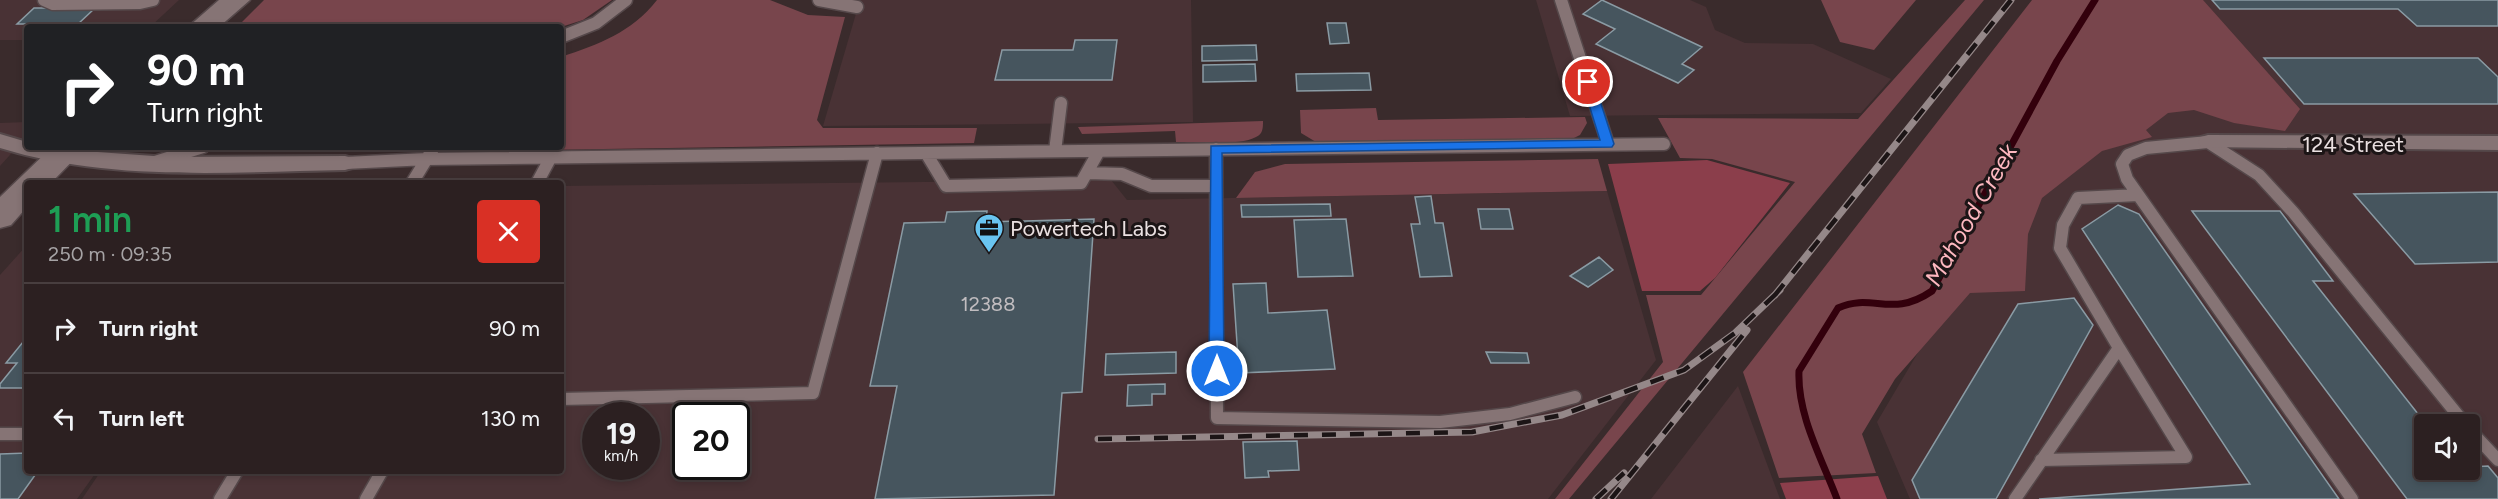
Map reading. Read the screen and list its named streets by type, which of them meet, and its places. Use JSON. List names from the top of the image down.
{
  "streets": {
    "street": ["124 Street"]
  },
  "water": ["Mahood Creek"],
  "places": {
    "office": ["Powertech Labs"]
  },
  "house_numbers": ["12388"],
  "page": {
    "turn": ["90 m", "Turn right"],
    "heading": ["1 min", "250 m · 09:35"],
    "list": [
      {
        "name": "Turn right",
        "value": "90 m"
      },
      {
        "name": "Turn left",
        "value": "130 m"
      }
    ],
    "speed": "19 km/h",
    "limit": "20"
  }
}
